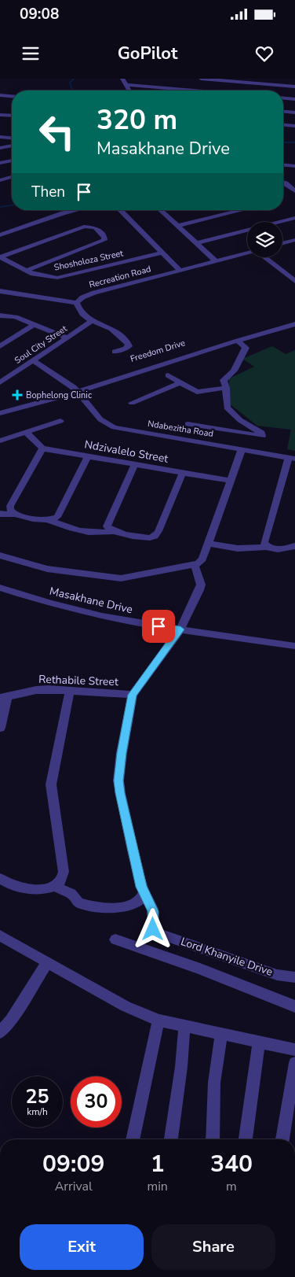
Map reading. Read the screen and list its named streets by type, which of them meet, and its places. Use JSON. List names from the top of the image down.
{
  "streets": {
    "street": [
      "Shosholoza Street",
      "Recreation Road",
      "Soul City Street",
      "Freedom Drive",
      "Ndabezitha Road",
      "Ndzivalelo Street",
      "Masakhane Drive",
      "Rethabile Street",
      "Lord Khanyile Drive"
    ]
  },
  "crossings": [
    ["Soul City Street", "Ndabezitha Road"],
    ["Freedom Drive", "Ndabezitha Road"],
    ["Masakhane Drive", "Lord Khanyile Drive"],
    ["Rethabile Street", "Lord Khanyile Drive"]
  ],
  "places": {
    "health": ["Bophelong Clinic"]
  },
  "page": {
    "status": "09:08",
    "header": "GoPilot",
    "turn": ["320 m", "Masakhane Drive"],
    "then": "Then",
    "speed": "25 km/h",
    "limit": "30",
    "eta": [
      "09:09",
      "Arrival",
      "1",
      "min",
      "340",
      "m"
    ],
    "buttons": ["Exit", "Share"]
  }
}
